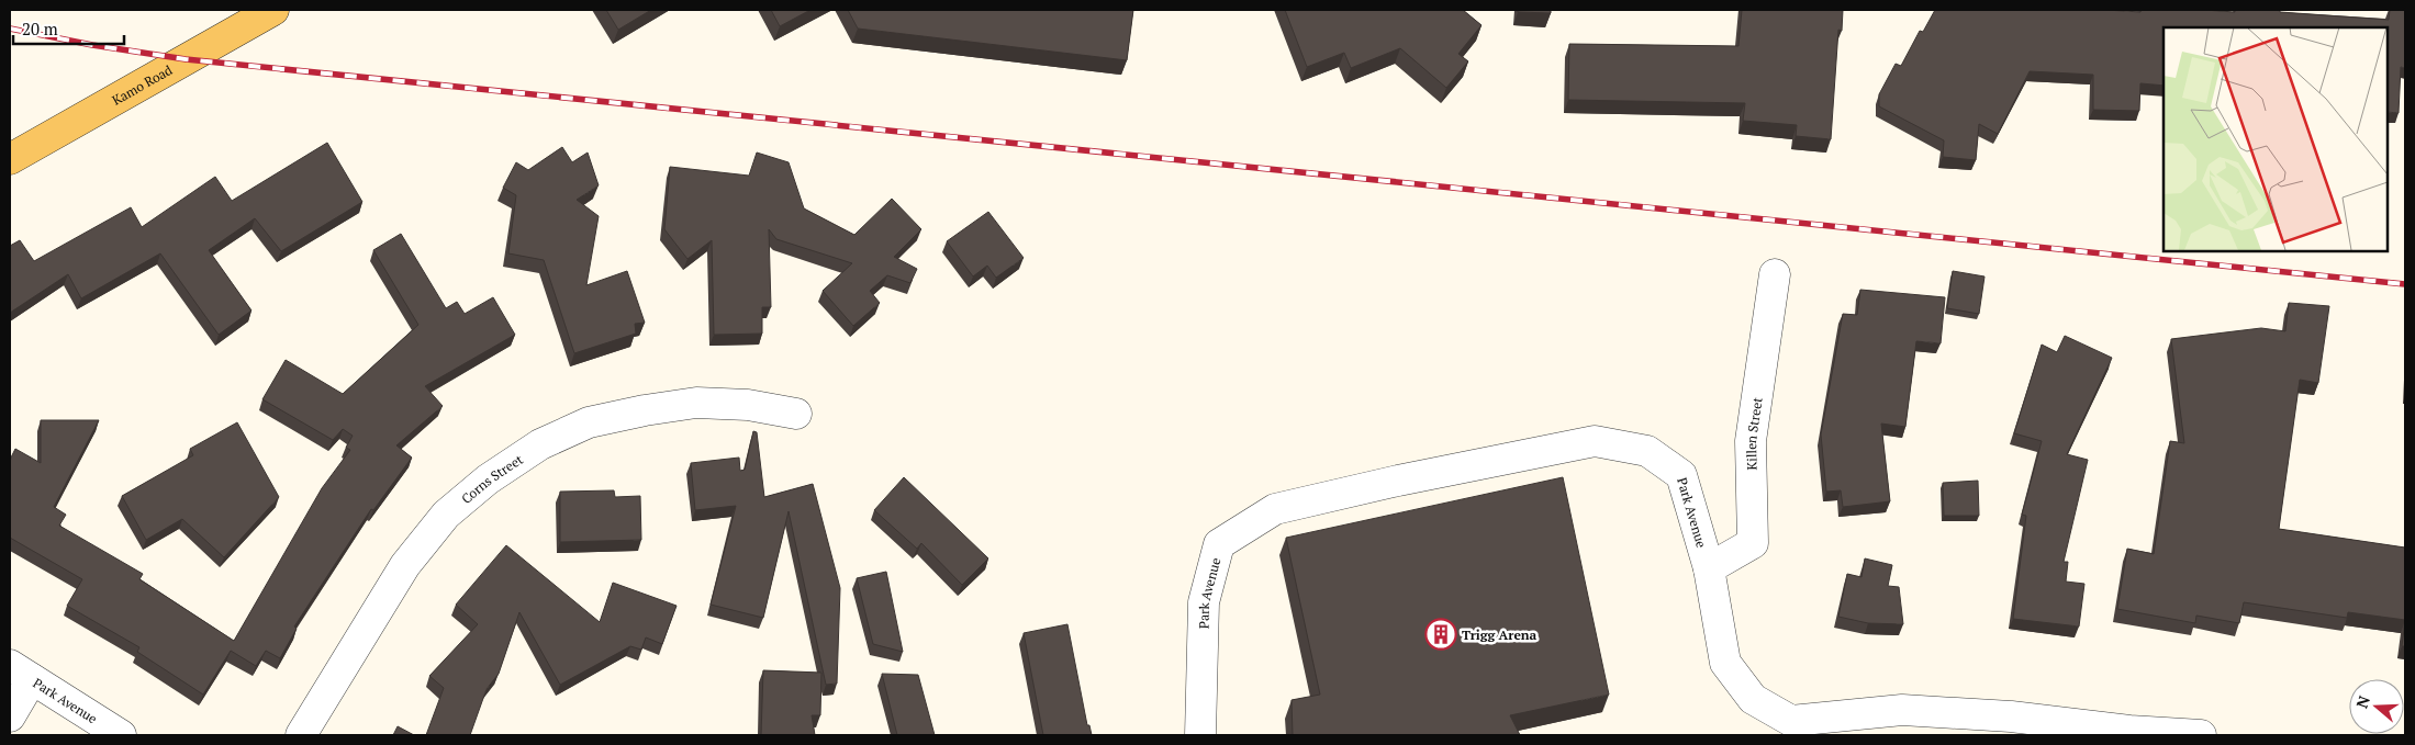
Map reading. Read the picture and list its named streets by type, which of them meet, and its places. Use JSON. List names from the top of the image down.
{
  "streets": {
    "main road": ["Kamo Road"],
    "street": ["Killen Street", "Corns Street", "Park Avenue"]
  },
  "crossings": [
    ["Killen Street", "Park Avenue"]
  ],
  "places": {
    "building": ["Trigg Arena"]
  },
  "scale_bar": "20 m",
  "north": "left"
}
